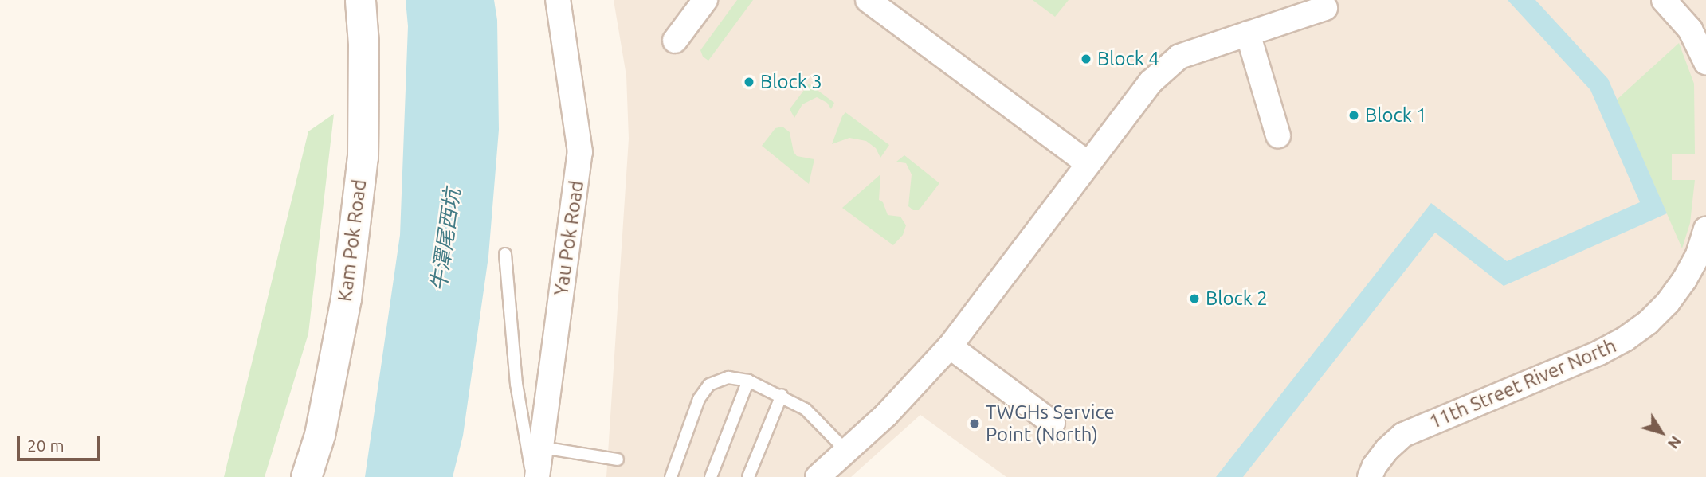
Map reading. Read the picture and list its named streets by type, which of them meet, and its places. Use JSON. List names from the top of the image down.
{
  "streets": {
    "street": ["Yau Pok Road", "Kam Pok Road", "11th Street River North"]
  },
  "water": ["牛潭尾西坑"],
  "places": [
    "Block 4",
    "Block 3",
    "Block 1",
    "Block 2",
    "TWGHs Service Point (North)"
  ],
  "scale_bar": "20 m",
  "north": "bottom right"
}
